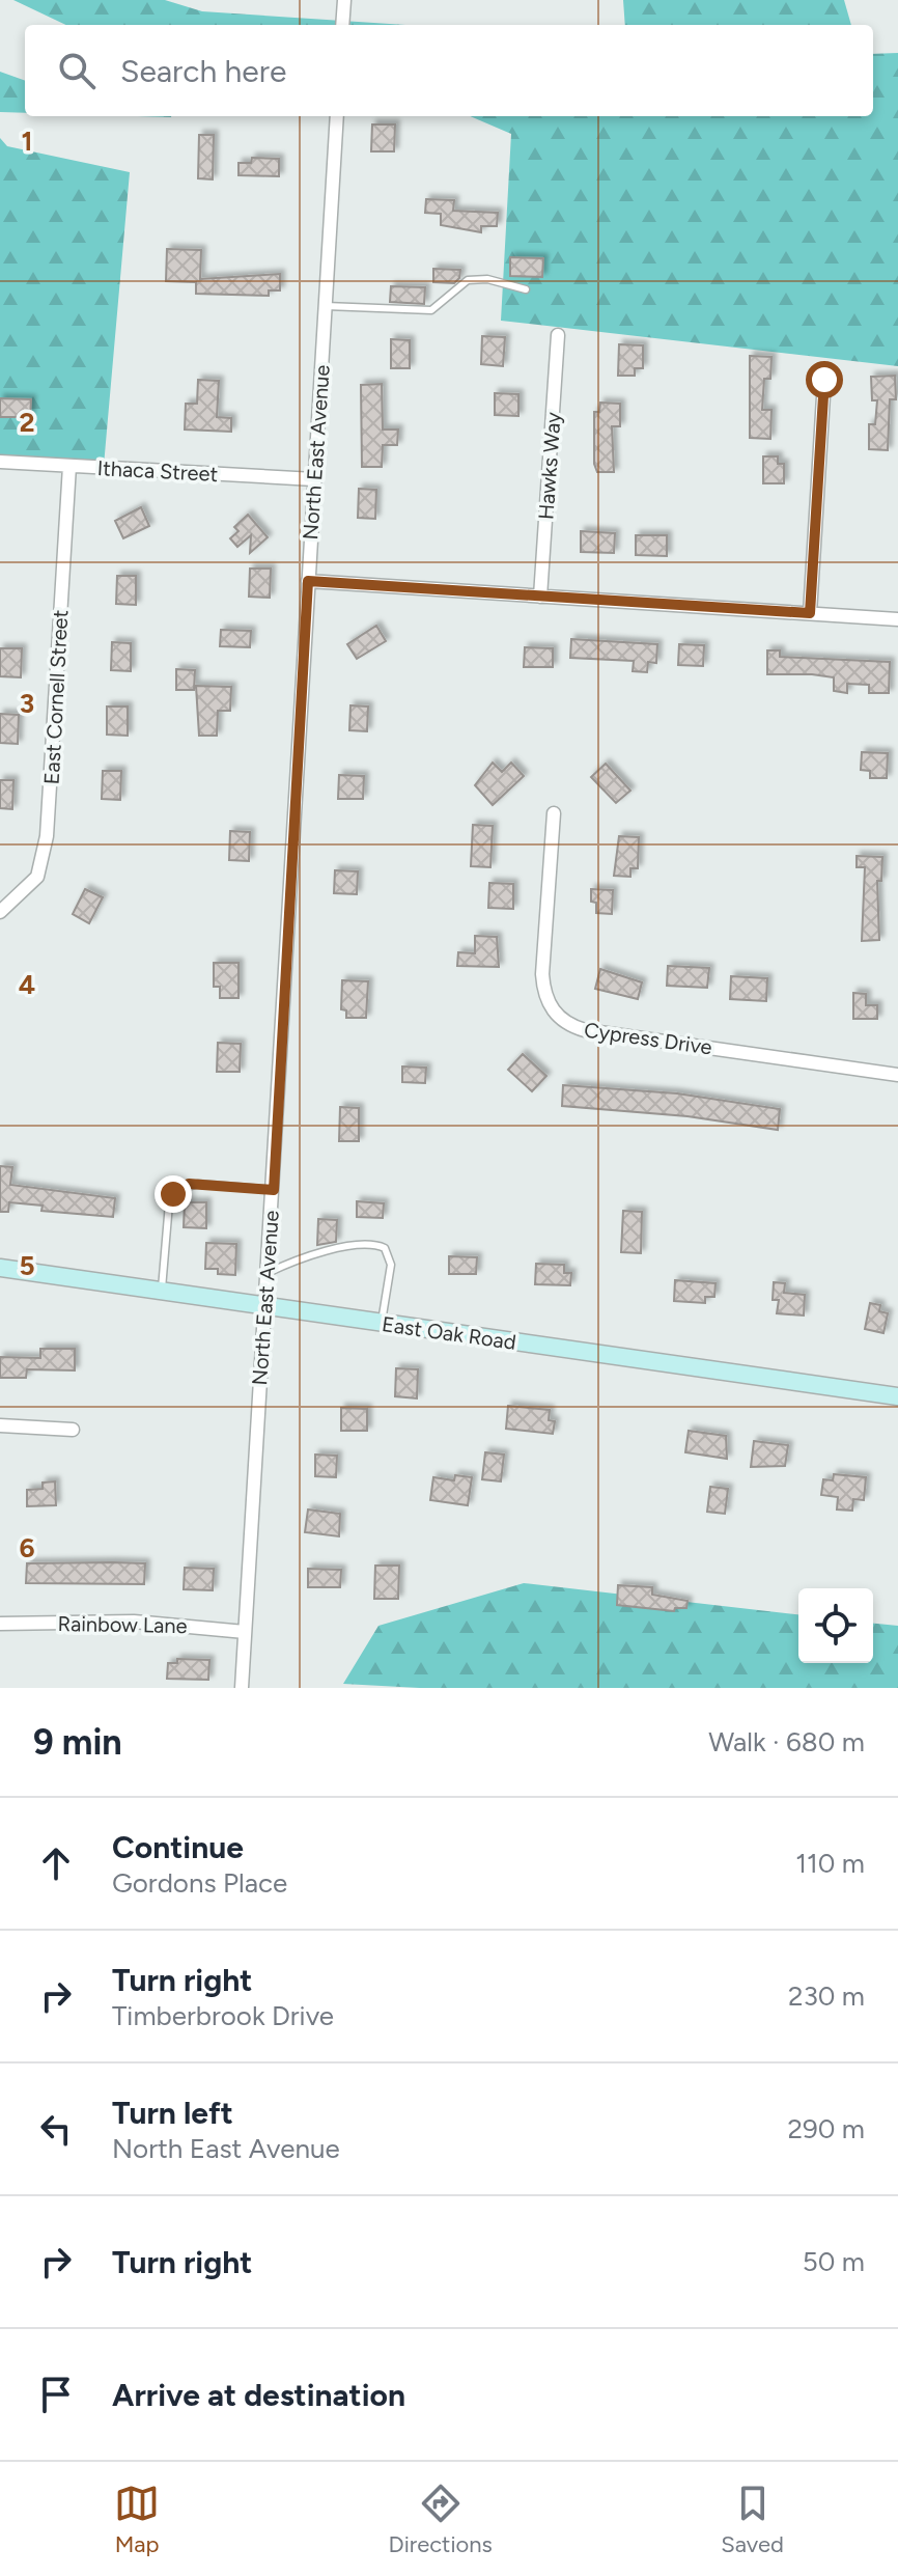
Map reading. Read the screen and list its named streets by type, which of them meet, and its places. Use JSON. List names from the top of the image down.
{
  "streets": {
    "street": [
      "North East Avenue",
      "Hawks Way",
      "Ithaca Street",
      "East Cornell Street",
      "Cypress Drive",
      "East Oak Road",
      "Rainbow Lane"
    ]
  },
  "crossings": [
    ["North East Avenue", "Ithaca Street"],
    ["North East Avenue", "East Oak Road"],
    ["North East Avenue", "Rainbow Lane"],
    ["Ithaca Street", "East Cornell Street"]
  ],
  "page": {
    "search": "Search here",
    "heading": ["9 min", "Walk · 680 m"],
    "list": [
      ["Continue", "Gordons Place", "110 m"],
      ["Turn right", "Timberbrook Drive", "230 m"],
      ["Turn left", "North East Avenue", "290 m"],
      ["Turn right", "50 m"],
      "Arrive at destination"
    ],
    "nav": ["Map", "Directions", "Saved"]
  },
  "grid": {
    "rows": [
      "1",
      "2",
      "3",
      "4",
      "5",
      "6"
    ]
  }
}
